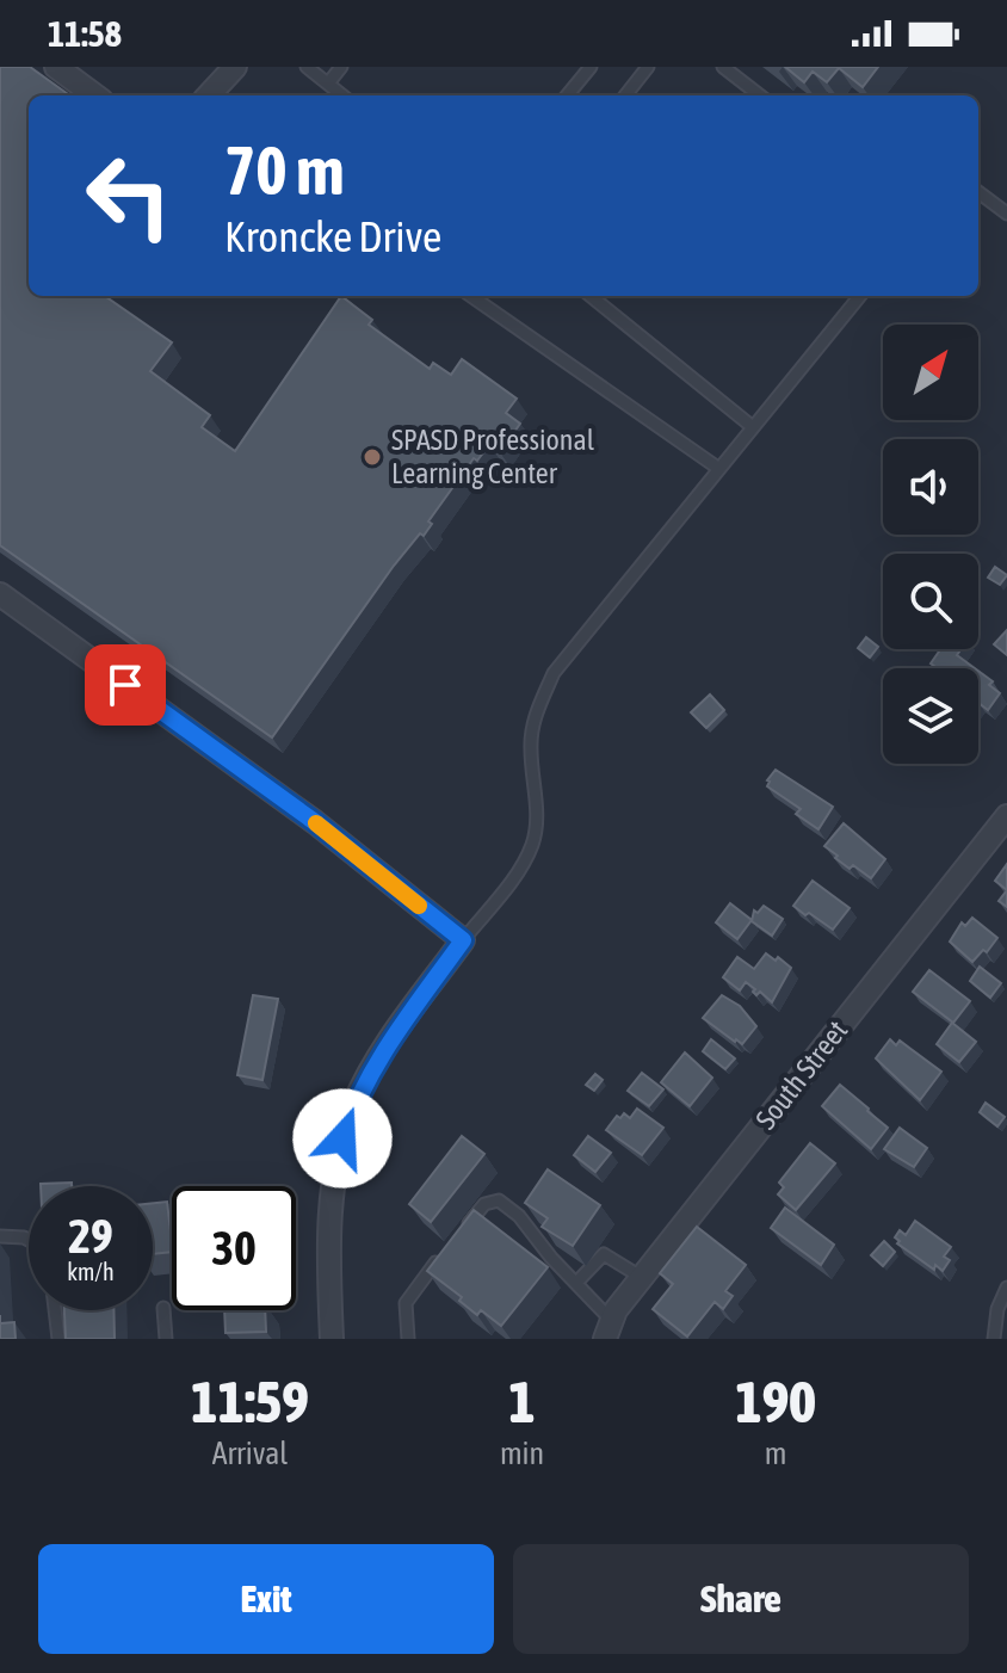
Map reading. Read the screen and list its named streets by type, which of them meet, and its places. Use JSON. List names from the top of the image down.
{
  "streets": {
    "street": ["South Street"]
  },
  "places": ["SPASD Professional Learning Center"],
  "north": "top right",
  "page": {
    "status": "11:58",
    "turn": ["70 m", "Kroncke Drive"],
    "speed": "29 km/h",
    "limit": "30",
    "eta": [
      "11:59",
      "Arrival",
      "1",
      "min",
      "190",
      "m"
    ],
    "buttons": ["Exit", "Share"]
  }
}
